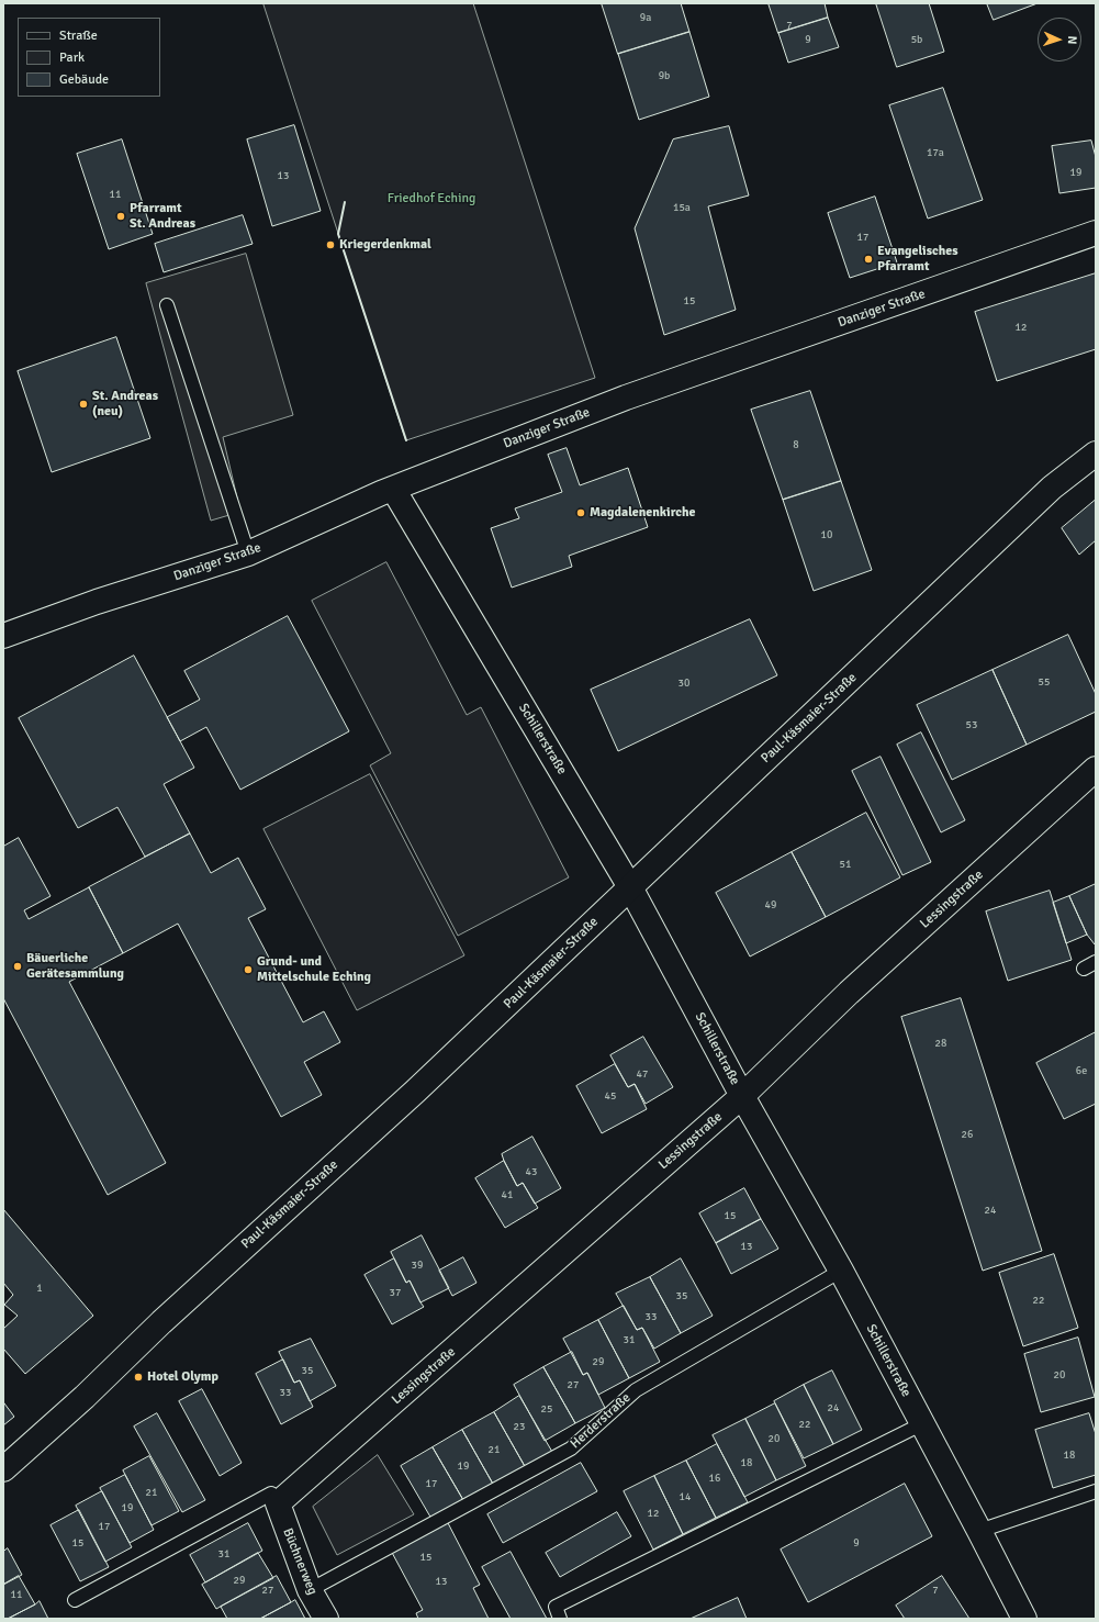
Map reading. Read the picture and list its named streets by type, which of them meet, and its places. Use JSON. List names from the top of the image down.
{
  "streets": {
    "street": [
      "Danziger Straße",
      "Paul-Käsmaier-Straße",
      "Schillerstraße",
      "Lessingstraße",
      "Büchnerweg"
    ],
    "lane": ["Herderstraße"]
  },
  "crossings": [
    ["Danziger Straße", "Schillerstraße"],
    ["Paul-Käsmaier-Straße", "Schillerstraße"],
    ["Schillerstraße", "Lessingstraße"],
    ["Schillerstraße", "Herderstraße"],
    ["Lessingstraße", "Büchnerweg"],
    ["Herderstraße", "Büchnerweg"]
  ],
  "parks": ["Friedhof Eching"],
  "places": [
    "Pfarramt St. Andreas",
    "Kriegerdenkmal",
    "Evangelisches Pfarramt",
    "St. Andreas (neu)",
    "Magdalenenkirche",
    "Bäuerliche Gerätesammlung",
    "Grund- und Mittelschule Eching",
    "Hotel Olymp"
  ],
  "house_numbers": [
    "9a",
    "7",
    "9",
    "5b",
    "9b",
    "17a",
    "19",
    "13",
    "11",
    "15a",
    "17",
    "15",
    "12",
    "8",
    "10",
    "55",
    "30",
    "53",
    "51",
    "49",
    "28",
    "6e",
    "47",
    "45",
    "26",
    "43",
    "41",
    "24",
    "15",
    "13",
    "39",
    "1",
    "37",
    "35",
    "22",
    "33",
    "31",
    "29",
    "35",
    "20",
    "27",
    "33",
    "24",
    "25",
    "22",
    "23",
    "20",
    "21",
    "18",
    "18",
    "19",
    "16",
    "17",
    "21",
    "14",
    "19",
    "12",
    "17",
    "15",
    "9",
    "31",
    "15",
    "29",
    "13",
    "27",
    "7",
    "11"
  ],
  "legend": ["Straße", "Park", "Gebäude"],
  "north": "right"
}
